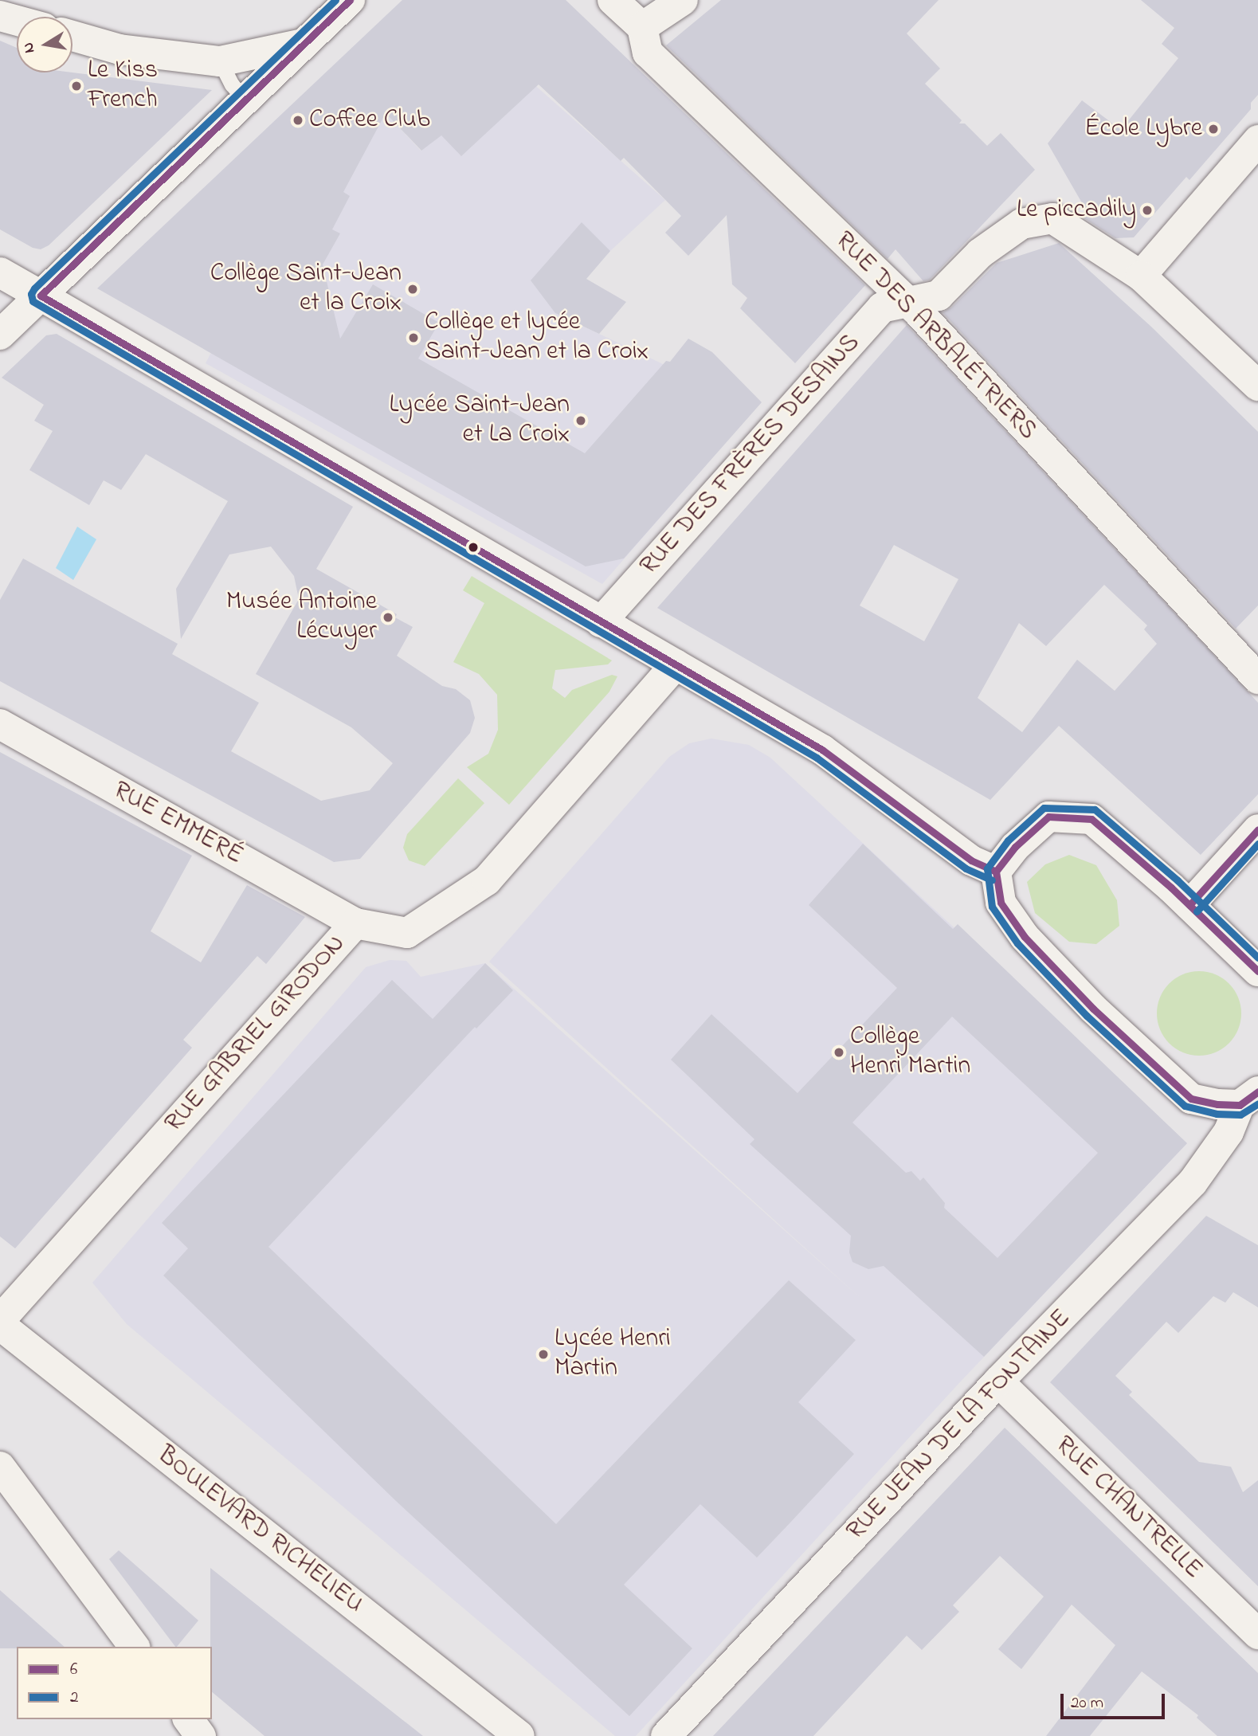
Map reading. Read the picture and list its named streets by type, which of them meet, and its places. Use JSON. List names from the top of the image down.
{
  "streets": {
    "street": [
      "RUE DES ARBALÉTRIERS",
      "RUE DES FRÈRES DESAINS",
      "RUE EMMERÉ",
      "RUE GABRIEL GIRODON",
      "RUE JEAN DE LA FONTAINE",
      "RUE CHANTRELLE",
      "BOULEVARD RICHELIEU"
    ]
  },
  "crossings": [
    ["RUE DES ARBALÉTRIERS", "RUE DES FRÈRES DESAINS"],
    ["RUE EMMERÉ", "RUE GABRIEL GIRODON"],
    ["RUE JEAN DE LA FONTAINE", "RUE CHANTRELLE"]
  ],
  "places": [
    "Le Kiss French",
    "Coffee Club",
    "École Lybre",
    "Le piccadily",
    "Collège Saint-Jean et la Croix",
    "Collège et lycée Saint-Jean et la Croix",
    "Lycée Saint-Jean et La Croix",
    "Musée Antoine Lécuyer",
    "Collège Henri Martin",
    "Lycée Henri Martin"
  ],
  "lines": ["transit line 6", "transit line 2"],
  "legend": ["6", "2"],
  "scale_bar": "20 m",
  "north": "left"
}
